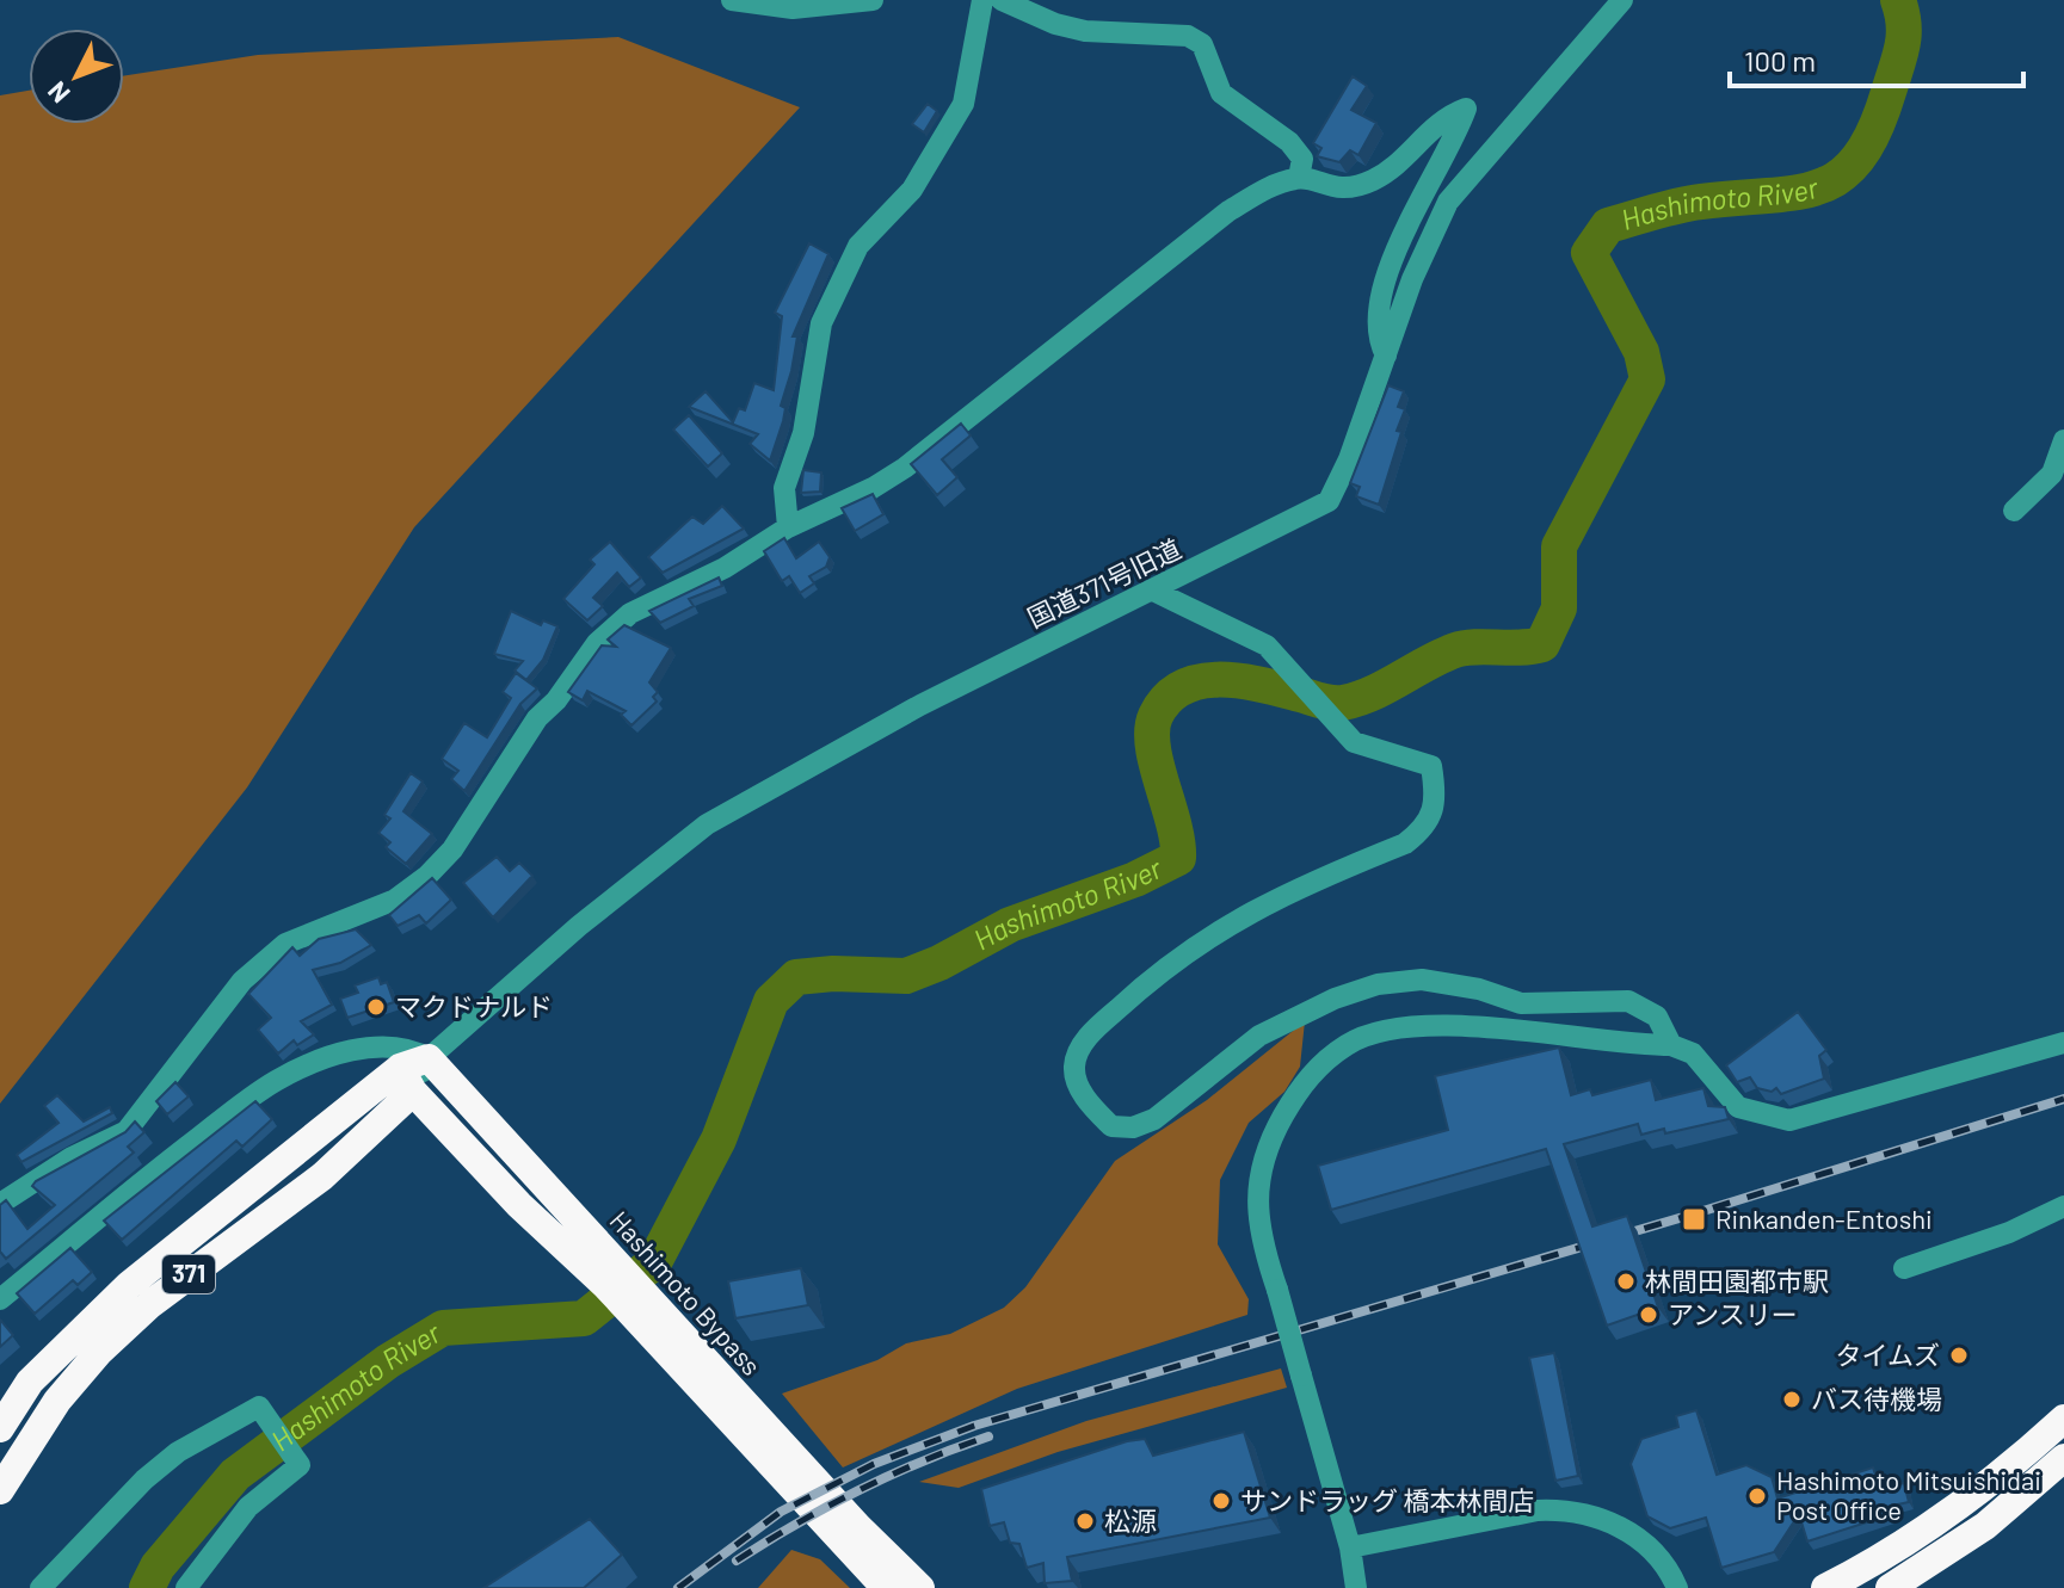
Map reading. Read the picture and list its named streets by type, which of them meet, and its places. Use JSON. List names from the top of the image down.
{
  "streets": {
    "highway": ["371", "Hashimoto Bypass"],
    "street": ["国道371号旧道"]
  },
  "crossings": [
    ["国道371号旧道", "371"],
    ["国道371号旧道", "Hashimoto Bypass"],
    ["371", "Hashimoto Bypass"]
  ],
  "water": ["Hashimoto River"],
  "places": {
    "other": [
      "マクドナルド",
      "林間田園都市駅",
      "アンスリー",
      "タイムズ",
      "バス待機場",
      "Hashimoto Mitsuishidai Post Office",
      "サンドラッグ 橋本林間店",
      "松源"
    ],
    "transit": ["Rinkanden-Entoshi"]
  },
  "scale_bar": "100 m",
  "north": "bottom left"
}
